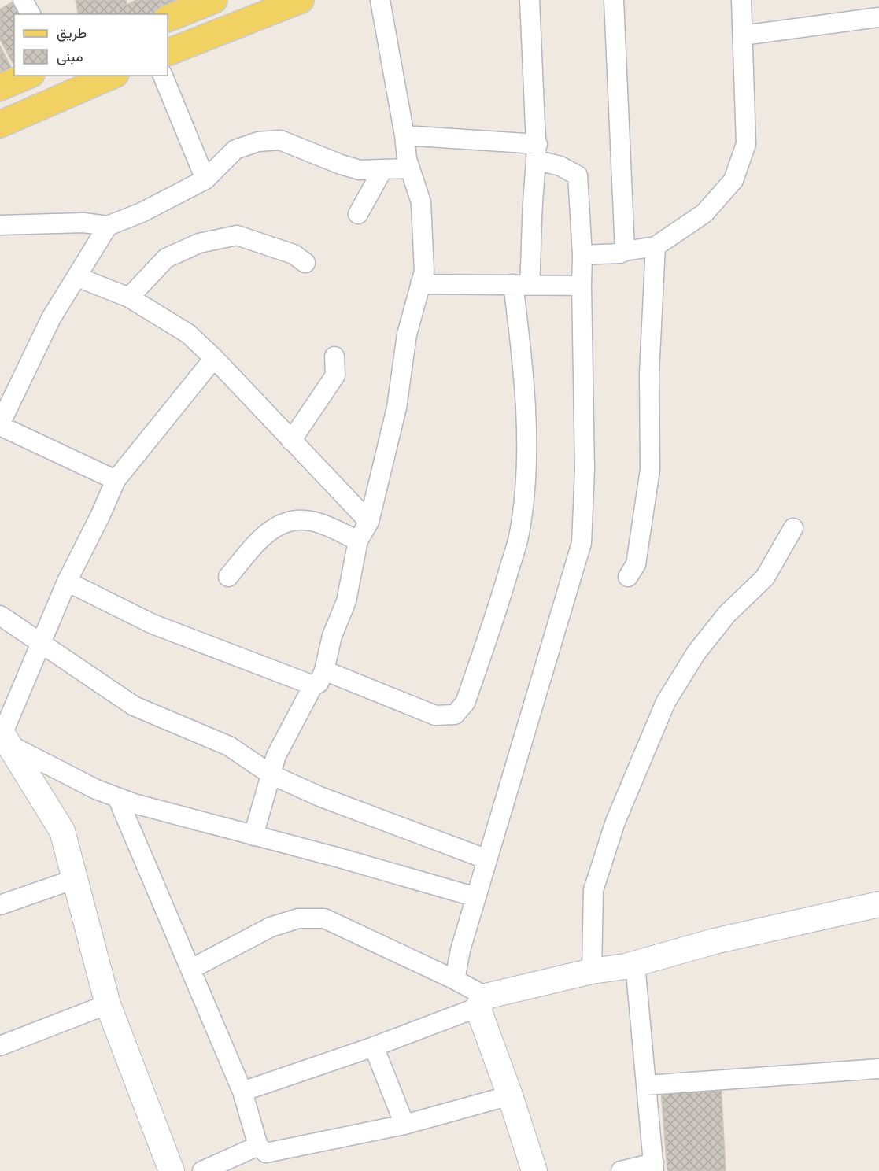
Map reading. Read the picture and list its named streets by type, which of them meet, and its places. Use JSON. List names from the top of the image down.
{
  "legend": ["طريق", "مبنى"]
}
